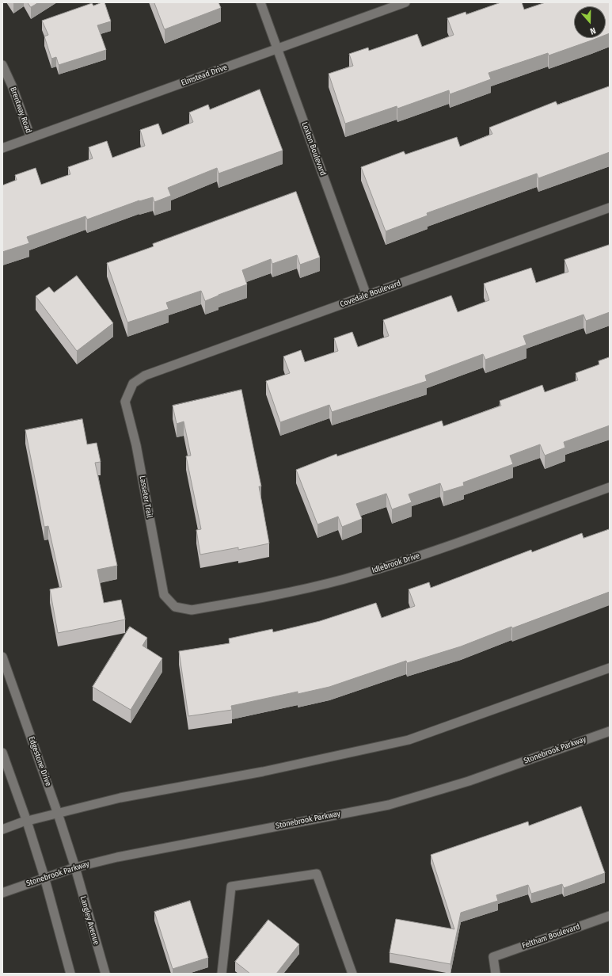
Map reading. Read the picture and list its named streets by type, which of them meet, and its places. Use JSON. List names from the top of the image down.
{
  "streets": {
    "street": [
      "Elmstead Drive",
      "Brentway Road",
      "Loxton Boulevard",
      "Covedale Boulevard",
      "Lasseter Trail",
      "Idlebrook Drive",
      "Stonebrook Parkway",
      "Edgestone Drive",
      "Langley Avenue",
      "Feltham Boulevard"
    ]
  },
  "crossings": [
    ["Elmstead Drive", "Brentway Road"],
    ["Elmstead Drive", "Loxton Boulevard"],
    ["Loxton Boulevard", "Covedale Boulevard"],
    ["Covedale Boulevard", "Lasseter Trail"],
    ["Lasseter Trail", "Idlebrook Drive"],
    ["Stonebrook Parkway", "Edgestone Drive"],
    ["Stonebrook Parkway", "Langley Avenue"],
    ["Edgestone Drive", "Langley Avenue"]
  ],
  "north": "bottom"
}
